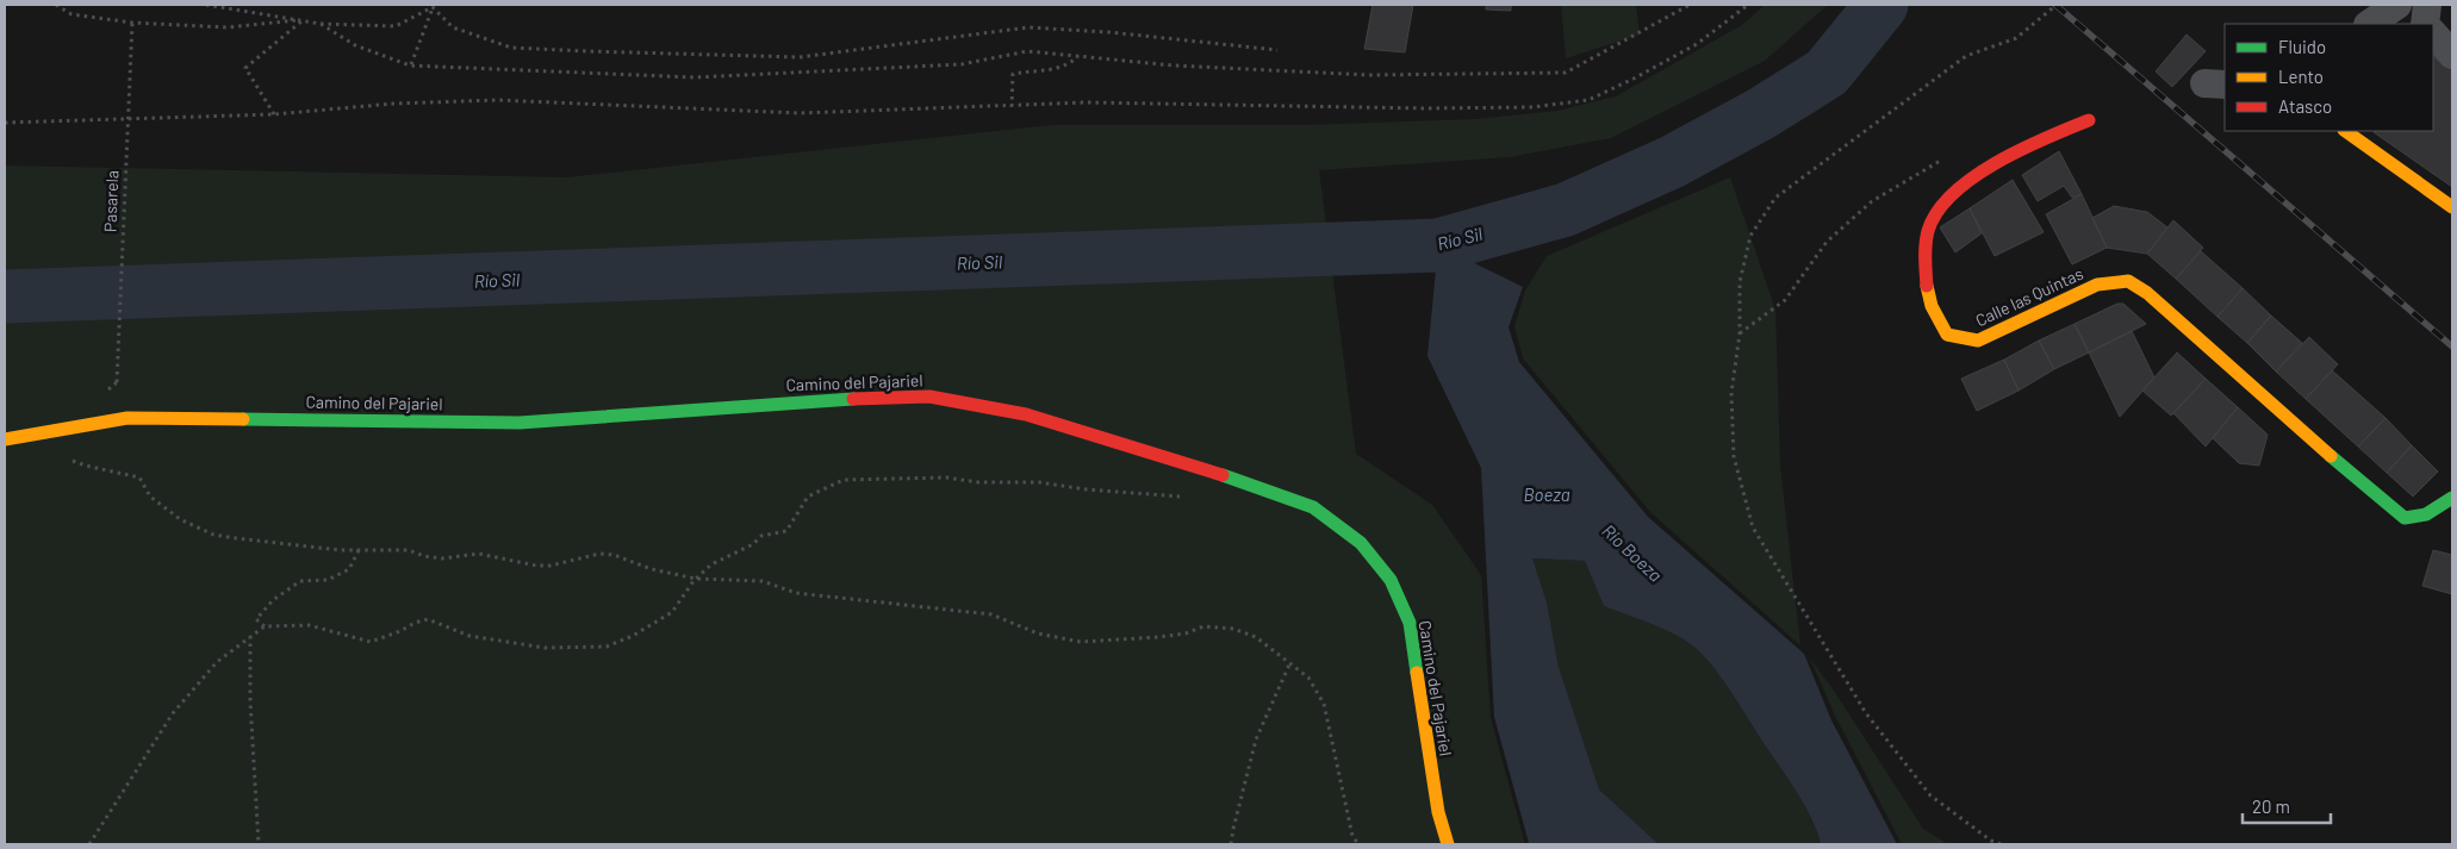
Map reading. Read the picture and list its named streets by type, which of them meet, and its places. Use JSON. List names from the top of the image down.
{
  "streets": {
    "street": ["Calle las Quintas", "Camino del Pajariel"],
    "path": ["Pasarela"]
  },
  "water": ["Río Sil", "Boeza", "Río Boeza"],
  "legend": ["Fluido", "Lento", "Atasco"],
  "scale_bar": "20 m"
}
